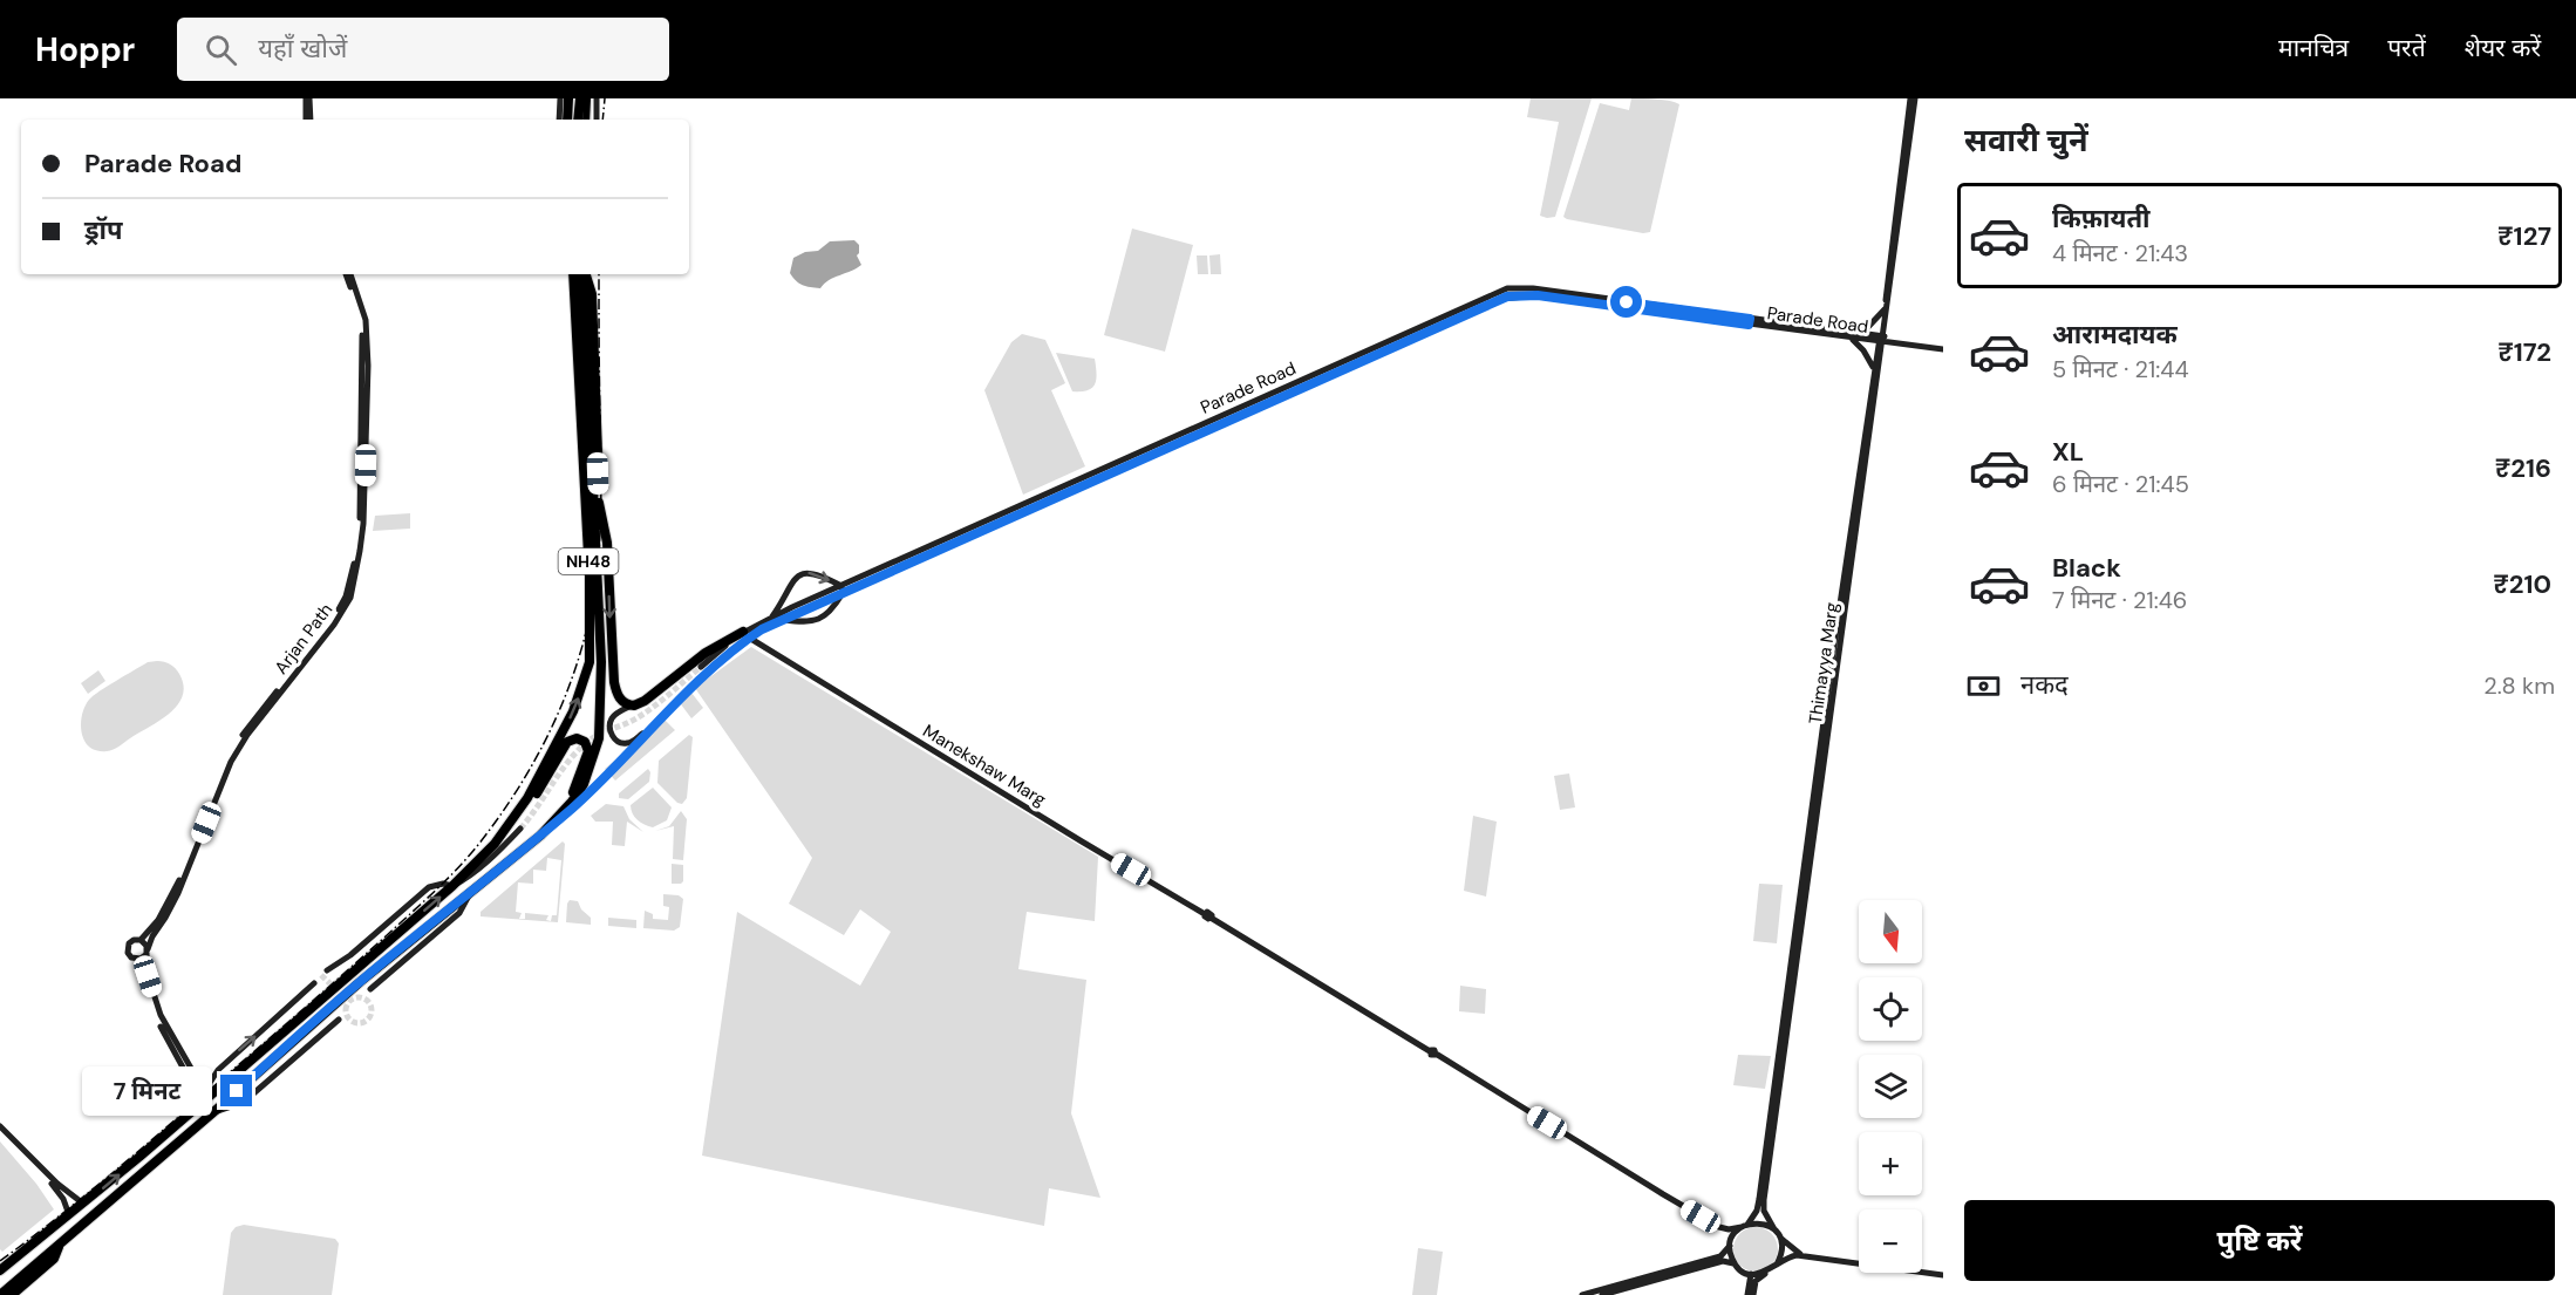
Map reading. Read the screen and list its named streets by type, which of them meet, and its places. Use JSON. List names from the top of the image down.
{
  "streets": {
    "highway": ["NH48"],
    "street": [
      "Parade Road",
      "Arjan Path",
      "Thimayya Marg",
      "Manekshaw Marg"
    ]
  },
  "crossings": [
    ["Parade Road", "NH48"],
    ["Parade Road", "Thimayya Marg"],
    ["Parade Road", "Manekshaw Marg"],
    ["Thimayya Marg", "Manekshaw Marg"]
  ],
  "north": "bottom",
  "page": {
    "header": "Hoppr",
    "search": "यहाँ खोजें",
    "nav": ["मानचित्र", "परतें", "शेयर करें"],
    "heading": "सवारी चुनें",
    "banner": ["Parade Road", "ड्रॉप"],
    "list": [
      {
        "name": "किफ़ायती",
        "note": "4 मिनट · 21:43",
        "value": "₹127"
      },
      {
        "name": "आरामदायक",
        "note": "5 मिनट · 21:44",
        "value": "₹172"
      },
      {
        "name": "XL",
        "note": "6 मिनट · 21:45",
        "value": "₹216"
      },
      {
        "name": "Black",
        "note": "7 मिनट · 21:46",
        "value": "₹210"
      }
    ],
    "pay": ["नकद", "2.8 km"],
    "map_buttons": ["+", "−"],
    "bubble": "7 मिनट",
    "buttons": "पुष्टि करें"
  }
}
